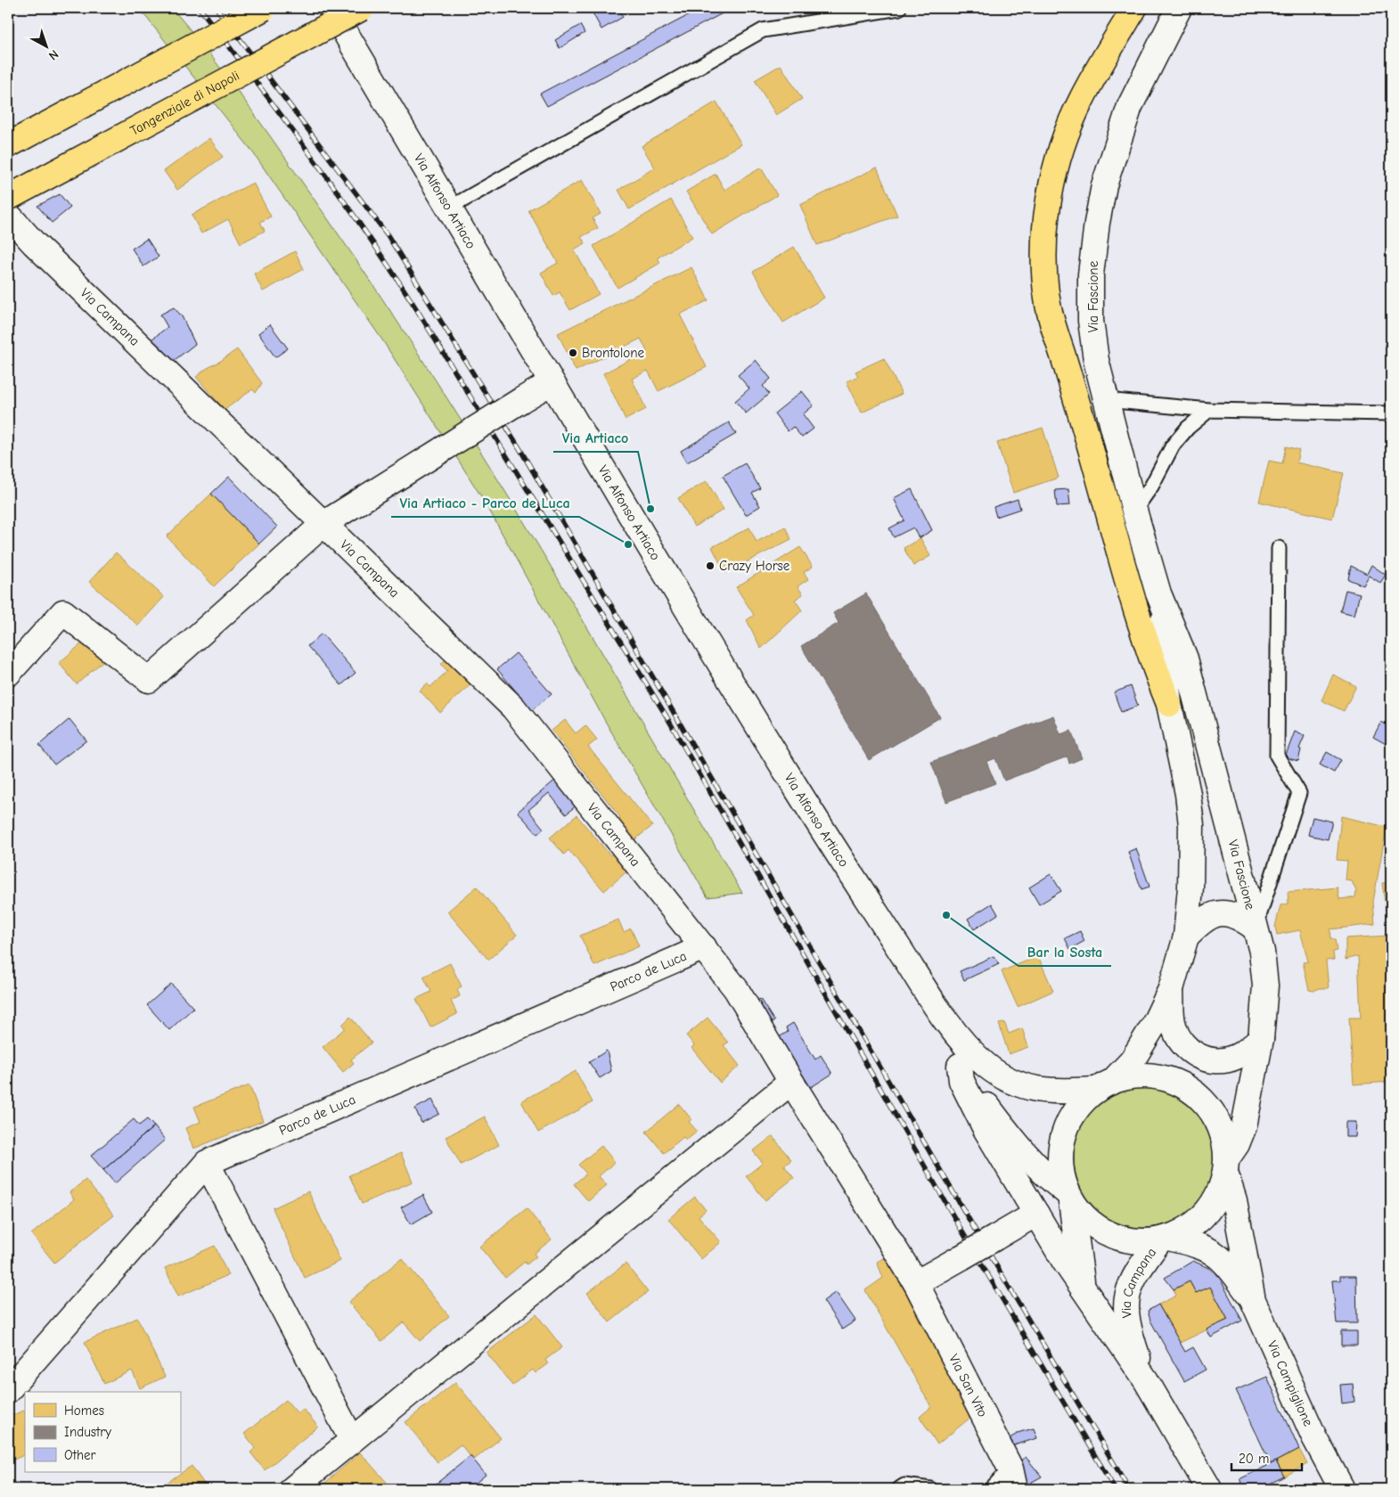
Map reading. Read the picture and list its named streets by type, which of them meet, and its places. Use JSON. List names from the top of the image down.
{
  "streets": {
    "highway": ["Tangenziale di Napoli"],
    "street": [
      "Via Alfonso Artiaco",
      "Via Fascione",
      "Via Campana",
      "Parco de Luca",
      "Via Campiglione",
      "Via San Vito"
    ]
  },
  "crossings": [
    ["Via Alfonso Artiaco", "Via Campiglione"],
    ["Via Fascione", "Via Campana"],
    ["Via Fascione", "Via Campiglione"],
    ["Via Campana", "Parco de Luca"],
    ["Via Campana", "Via Campiglione"],
    ["Via Campana", "Via San Vito"]
  ],
  "places": [
    "Brontolone",
    "Via Artiaco",
    "Via Artiaco - Parco de Luca",
    "Crazy Horse",
    "Bar la Sosta"
  ],
  "legend": ["Homes", "Industry", "Other"],
  "scale_bar": "20 m",
  "north": "bottom right"
}
